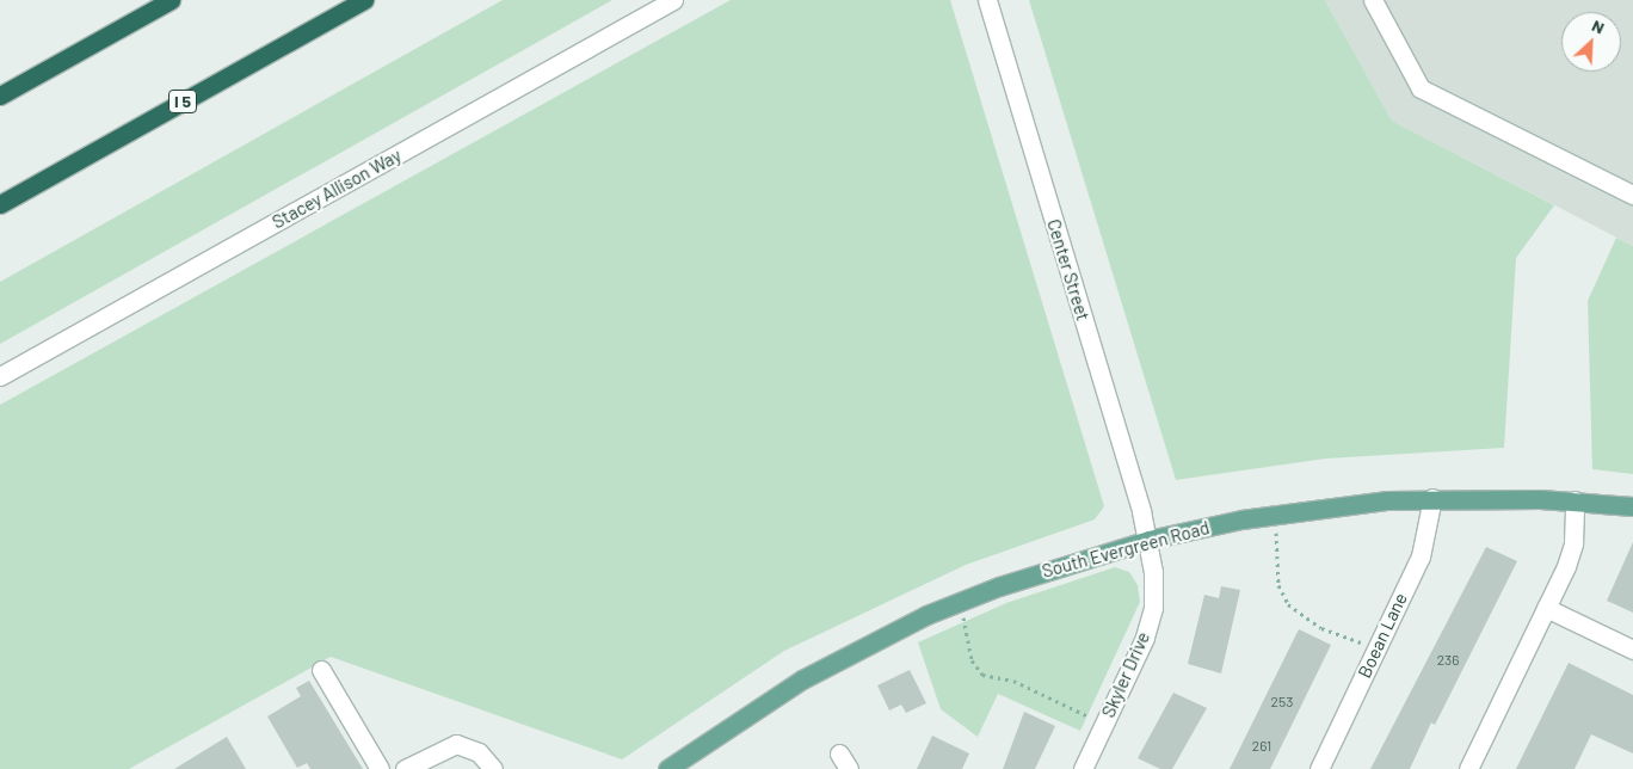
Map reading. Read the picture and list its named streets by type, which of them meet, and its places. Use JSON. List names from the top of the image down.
{
  "streets": {
    "highway": ["I 5"],
    "main road": ["South Evergreen Road"],
    "street": [
      "Stacey Allison Way",
      "Center Street",
      "Boean Lane",
      "Skyler Drive"
    ]
  },
  "crossings": [
    ["Center Street", "South Evergreen Road"],
    ["Center Street", "Skyler Drive"],
    ["South Evergreen Road", "Boean Lane"],
    ["South Evergreen Road", "Skyler Drive"]
  ],
  "house_numbers": ["236", "253", "261"],
  "north": "top right"
}
